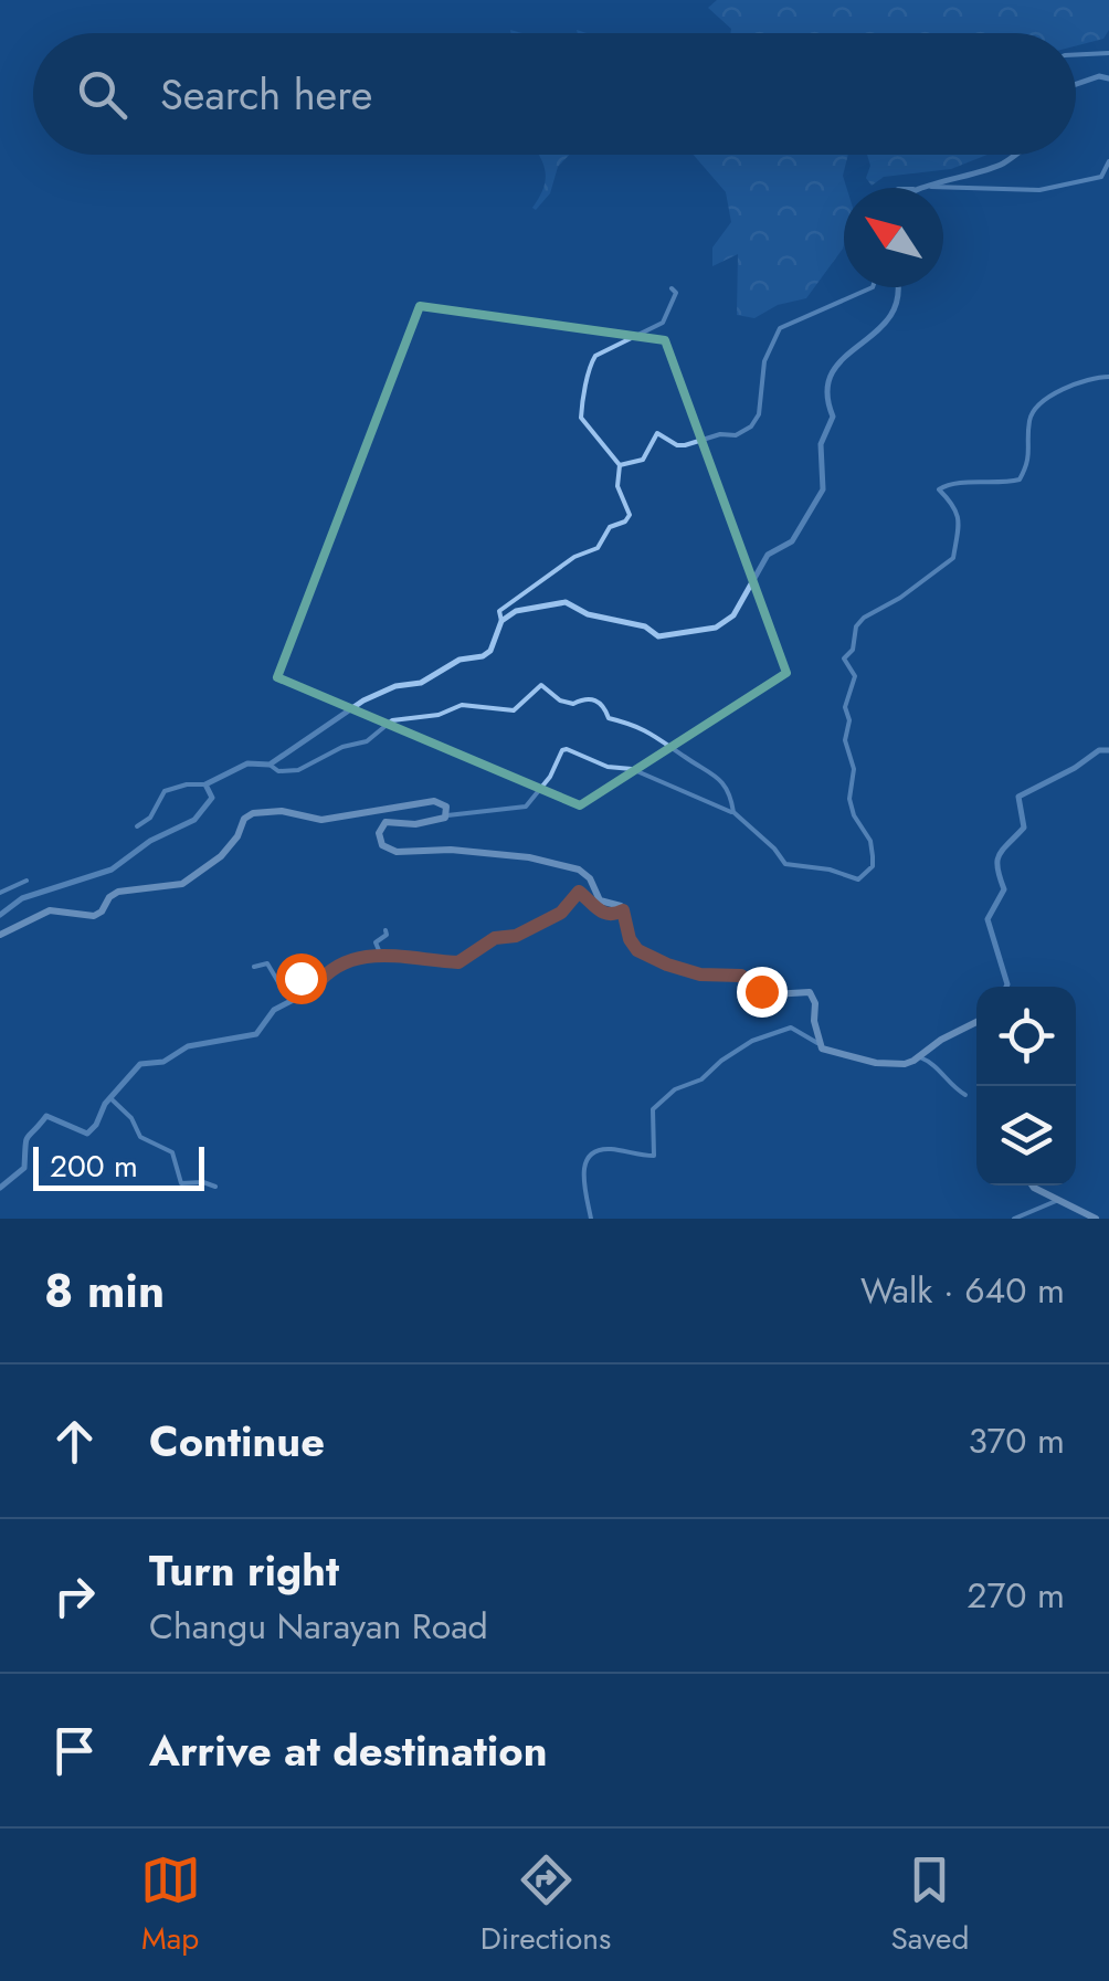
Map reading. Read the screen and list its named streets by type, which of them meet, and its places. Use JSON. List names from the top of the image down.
{
  "scale_bar": "200 m",
  "north": "top left",
  "page": {
    "search": "Search here",
    "scale": "200 m",
    "heading": ["8 min", "Walk · 640 m"],
    "list": [
      ["Continue", "370 m"],
      ["Turn right", "Changu Narayan Road", "270 m"],
      "Arrive at destination"
    ],
    "nav": ["Map", "Directions", "Saved"]
  }
}
